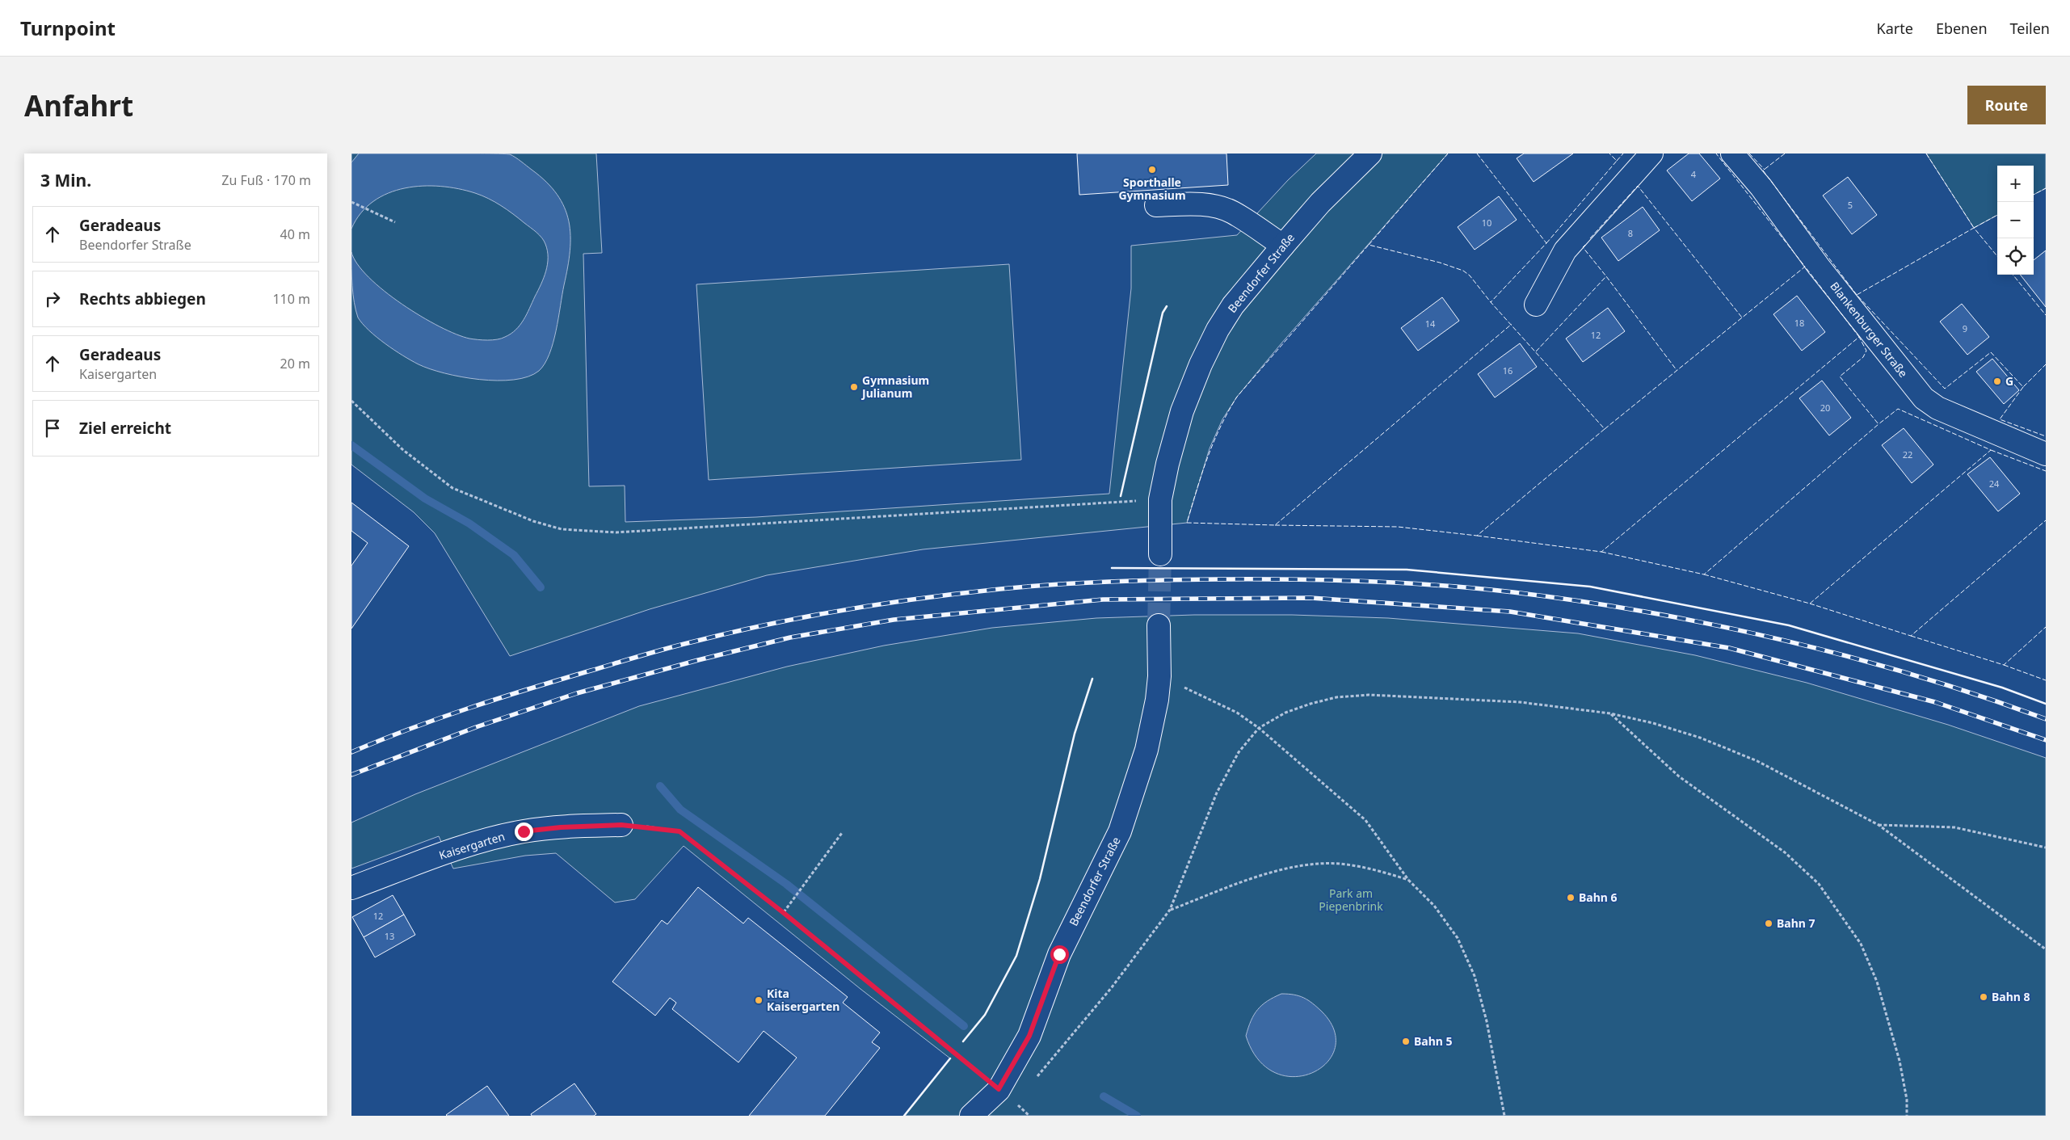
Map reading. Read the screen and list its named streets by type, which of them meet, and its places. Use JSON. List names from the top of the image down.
{
  "streets": {
    "street": ["Beendorfer Straße", "Blankenburger Straße", "Kaisergarten"]
  },
  "parks": ["Park am Piepenbrink"],
  "places": [
    "Sporthalle Gymnasium",
    "G",
    "Gymnasium Julianum",
    "Bahn 6",
    "Bahn 7",
    "Bahn 8",
    "Kita Kaisergarten",
    "Bahn 5"
  ],
  "house_numbers": [
    "4",
    "5",
    "10",
    "8",
    "18",
    "14",
    "9",
    "12",
    "16",
    "20",
    "22",
    "24",
    "12",
    "13"
  ],
  "page": {
    "header": "Turnpoint",
    "nav": ["Karte", "Ebenen", "Teilen"],
    "buttons": "Route",
    "title": "Anfahrt",
    "heading": ["3 Min.", "Zu Fuß · 170 m"],
    "map_buttons": ["+", "−"],
    "list": [
      ["Geradeaus", "Beendorfer Straße", "40 m"],
      ["Rechts abbiegen", "110 m"],
      ["Geradeaus", "Kaisergarten", "20 m"],
      "Ziel erreicht"
    ]
  }
}
